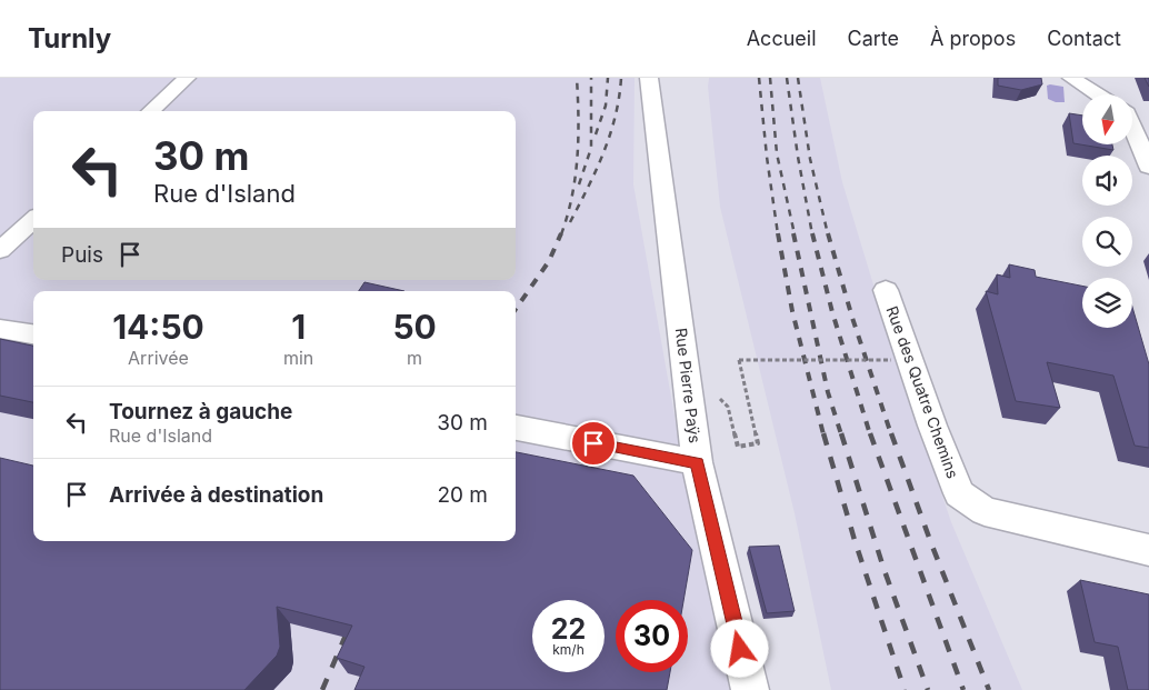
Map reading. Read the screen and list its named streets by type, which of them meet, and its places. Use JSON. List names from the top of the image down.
{
  "streets": {
    "street": ["Rue Pierre Paÿs", "Rue des Quatre Chemins"]
  },
  "north": "bottom",
  "page": {
    "header": "Turnly",
    "nav": [
      "Accueil",
      "Carte",
      "À propos",
      "Contact"
    ],
    "turn": ["30 m", "Rue d'Island"],
    "then": "Puis",
    "eta": [
      "14:50",
      "Arrivée",
      "1",
      "min",
      "50",
      "m"
    ],
    "list": [
      {
        "name": "Tournez à gauche",
        "note": "Rue d'Island",
        "value": "30 m"
      },
      {
        "name": "Arrivée à destination",
        "value": "20 m"
      }
    ],
    "speed": "22 km/h",
    "limit": "30"
  }
}
